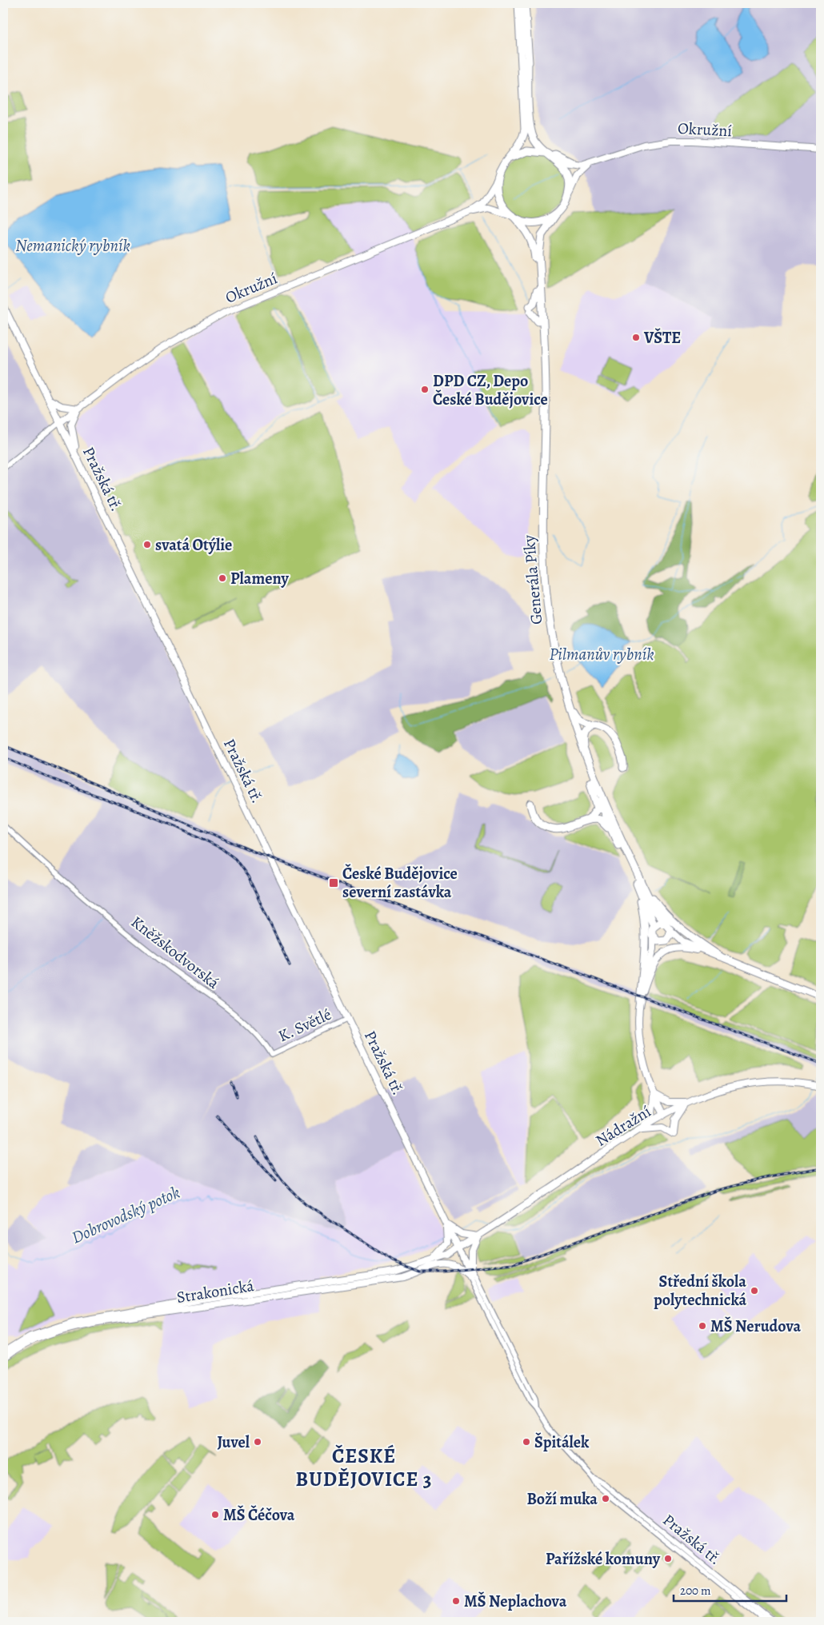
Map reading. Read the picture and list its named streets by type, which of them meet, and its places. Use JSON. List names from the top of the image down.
{
  "streets": {
    "highway": ["Generála Píky"],
    "main road": [
      "Okružní",
      "Pražská tř.",
      "Nádražní",
      "Strakonická"
    ],
    "street": ["Kněžskodvorská", "K. Světlé"]
  },
  "crossings": [
    ["Okružní", "Pražská tř."],
    ["Okružní", "Generála Píky"],
    ["Pražská tř.", "K. Světlé"],
    ["Pražská tř.", "Nádražní"],
    ["Kněžskodvorská", "K. Světlé"]
  ],
  "districts": ["ČESKÉ BUDĚJOVICE 3"],
  "water": ["Nemanický rybník", "Pilmanův rybník", "Dobrovodský potok"],
  "places": {
    "other": [
      "VŠTE",
      "DPD CZ, Depo České Budějovice",
      "svatá Otýlie",
      "Plameny",
      "Střední škola polytechnická",
      "MŠ Nerudova",
      "Juvel",
      "Špitálek",
      "Boží muka",
      "MŠ Čéčova",
      "Pařížské komuny",
      "MŠ Neplachova"
    ],
    "transit": ["České Budějovice severní zastávka"]
  },
  "scale_bar": "200 m"
}
